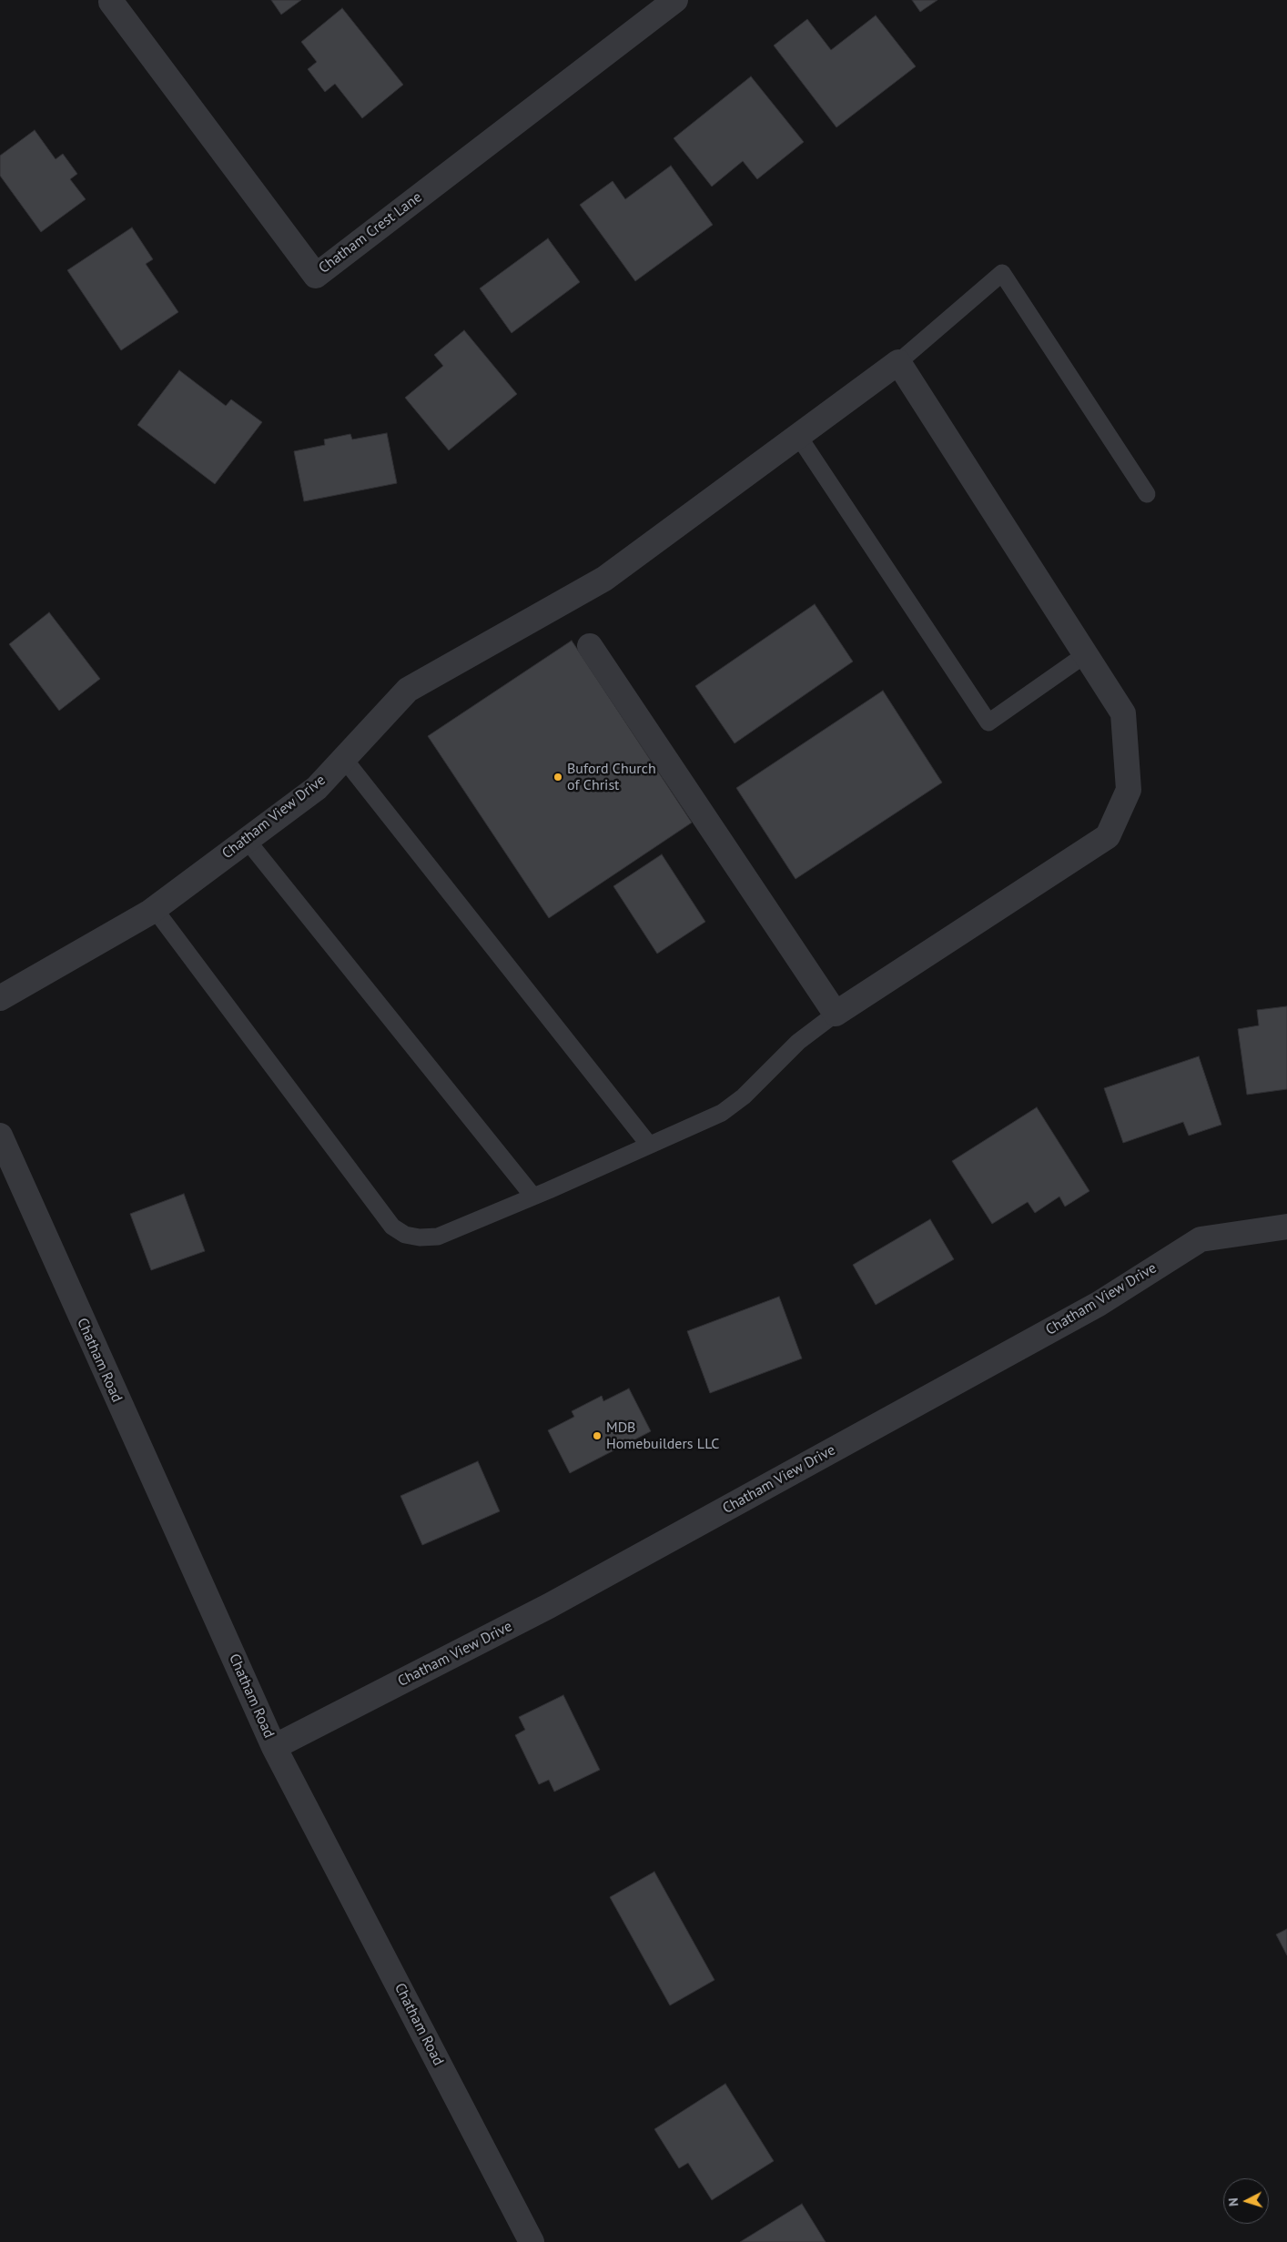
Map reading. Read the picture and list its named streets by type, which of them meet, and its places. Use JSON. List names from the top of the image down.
{
  "streets": {
    "street": ["Chatham Crest Lane", "Chatham View Drive", "Chatham Road"]
  },
  "crossings": [
    ["Chatham View Drive", "Chatham Road"]
  ],
  "places": ["Buford Church of Christ", "MDB Homebuilders LLC"],
  "north": "left"
}
